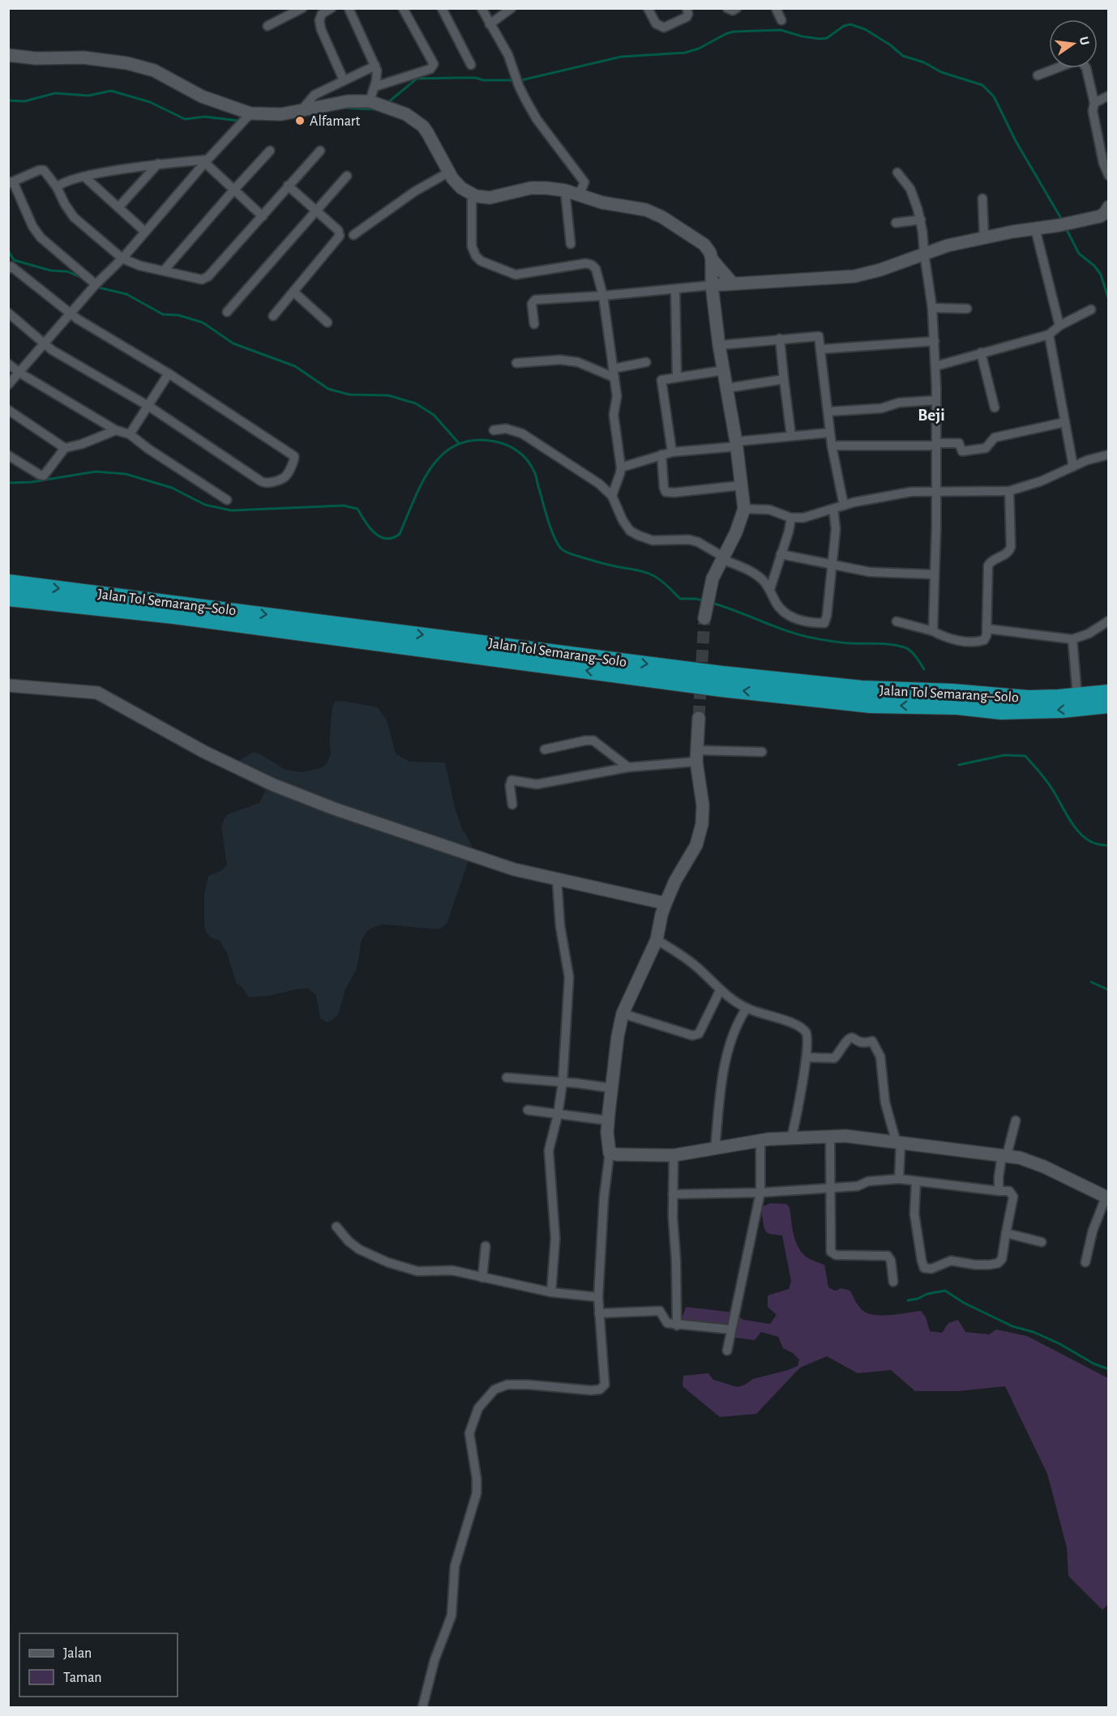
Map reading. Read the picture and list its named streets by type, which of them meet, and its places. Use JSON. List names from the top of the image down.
{
  "streets": {
    "highway": ["Jalan Tol Semarang–Solo"]
  },
  "districts": ["Beji"],
  "places": ["Alfamart"],
  "legend": ["Jalan", "Taman"],
  "north": "right"
}
